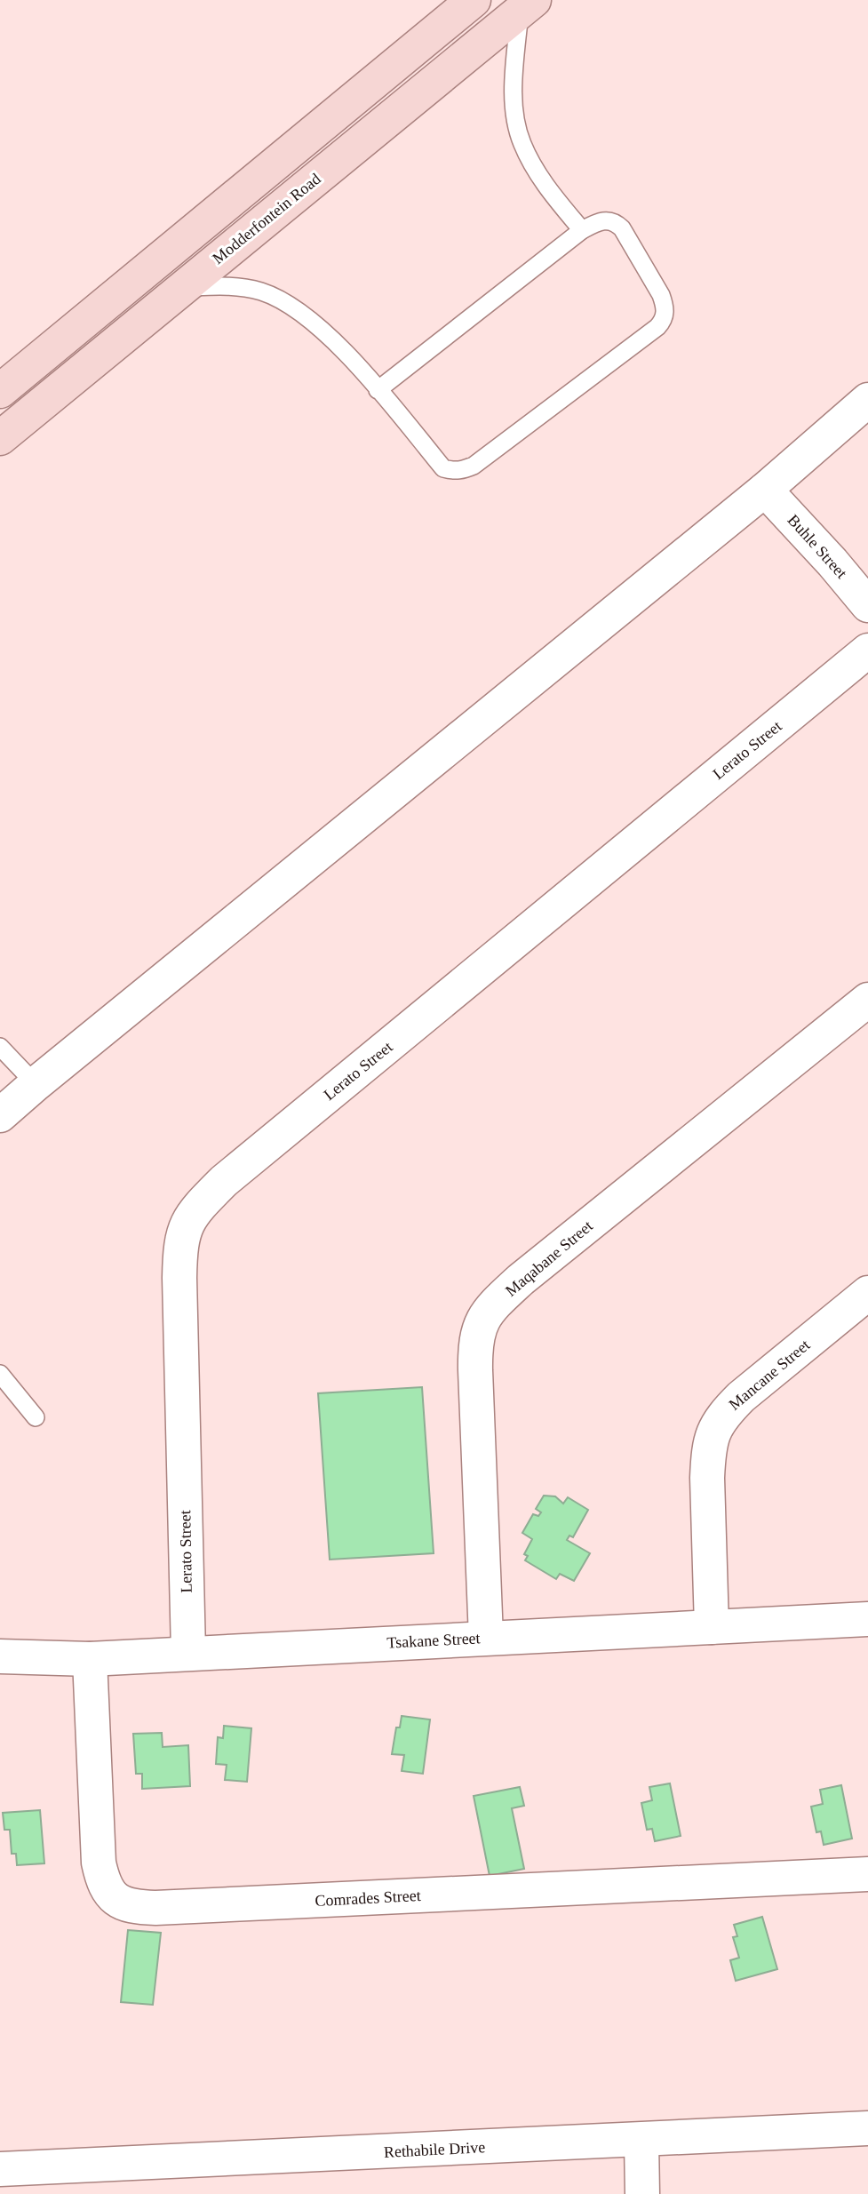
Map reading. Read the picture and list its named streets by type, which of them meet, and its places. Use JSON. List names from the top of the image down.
{
  "streets": {
    "main road": ["Modderfontein Road"],
    "street": [
      "Buhle Street",
      "Lerato Street",
      "Maqabane Street",
      "Mancane Street",
      "Tsakane Street",
      "Comrades Street",
      "Rethabile Drive"
    ]
  },
  "crossings": [
    ["Lerato Street", "Tsakane Street"],
    ["Maqabane Street", "Tsakane Street"],
    ["Mancane Street", "Tsakane Street"],
    ["Tsakane Street", "Comrades Street"]
  ]
}
